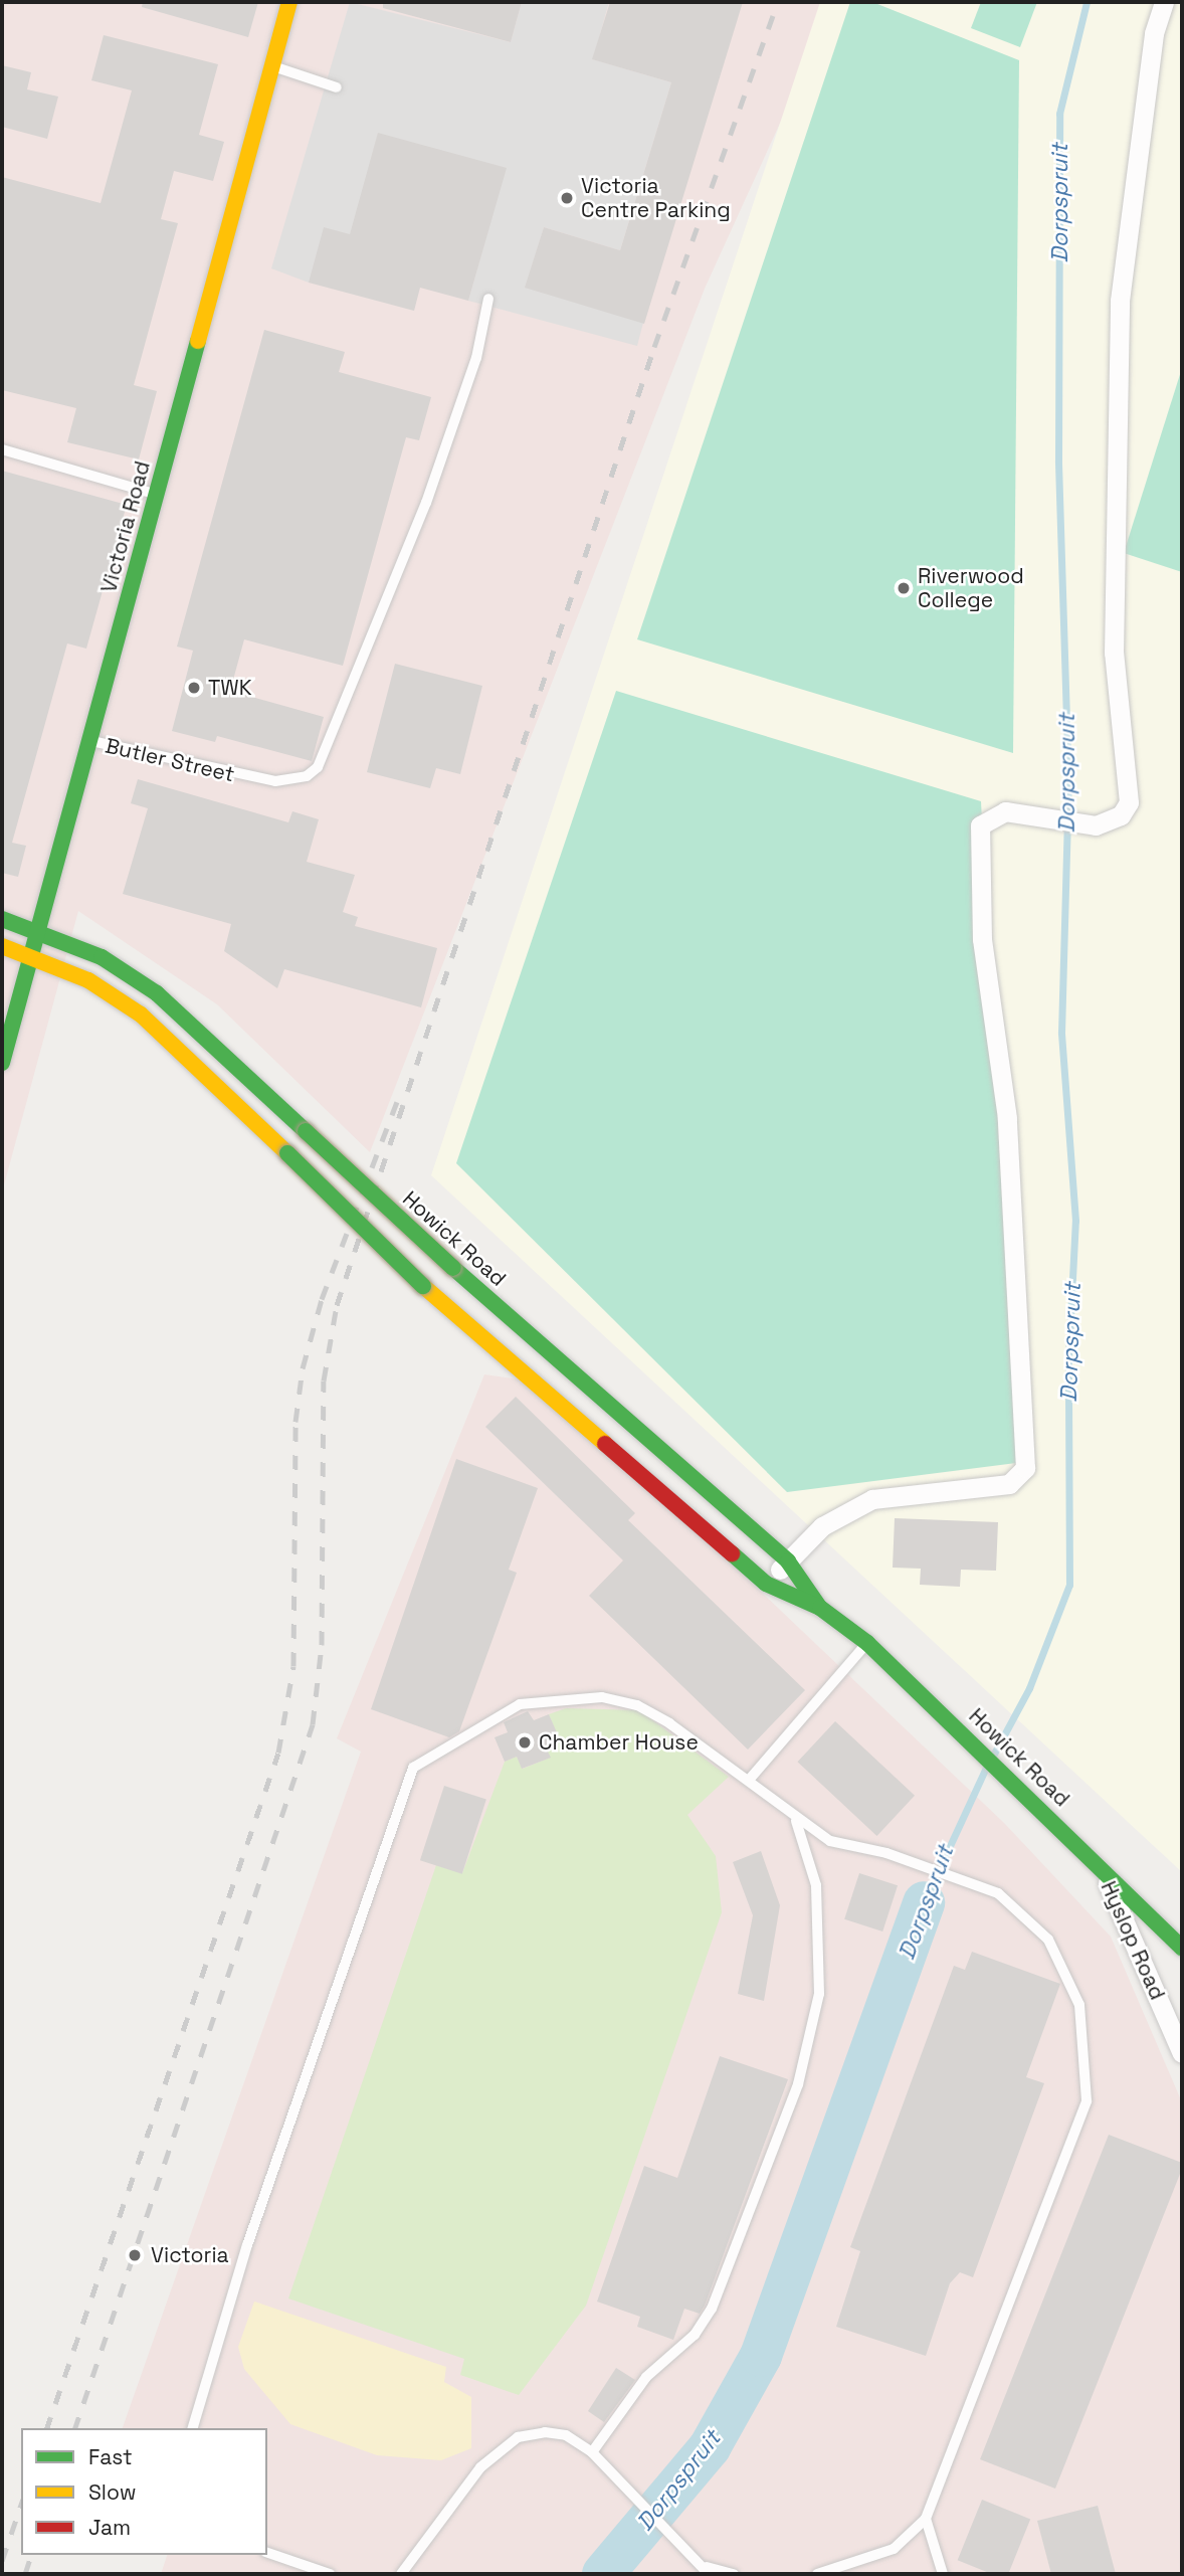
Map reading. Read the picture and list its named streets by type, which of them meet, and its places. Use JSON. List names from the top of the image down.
{
  "streets": {
    "main road": ["Victoria Road", "Howick Road"],
    "street": ["Hyslop Road"],
    "lane": ["Butler Street"]
  },
  "crossings": [
    ["Victoria Road", "Butler Street"],
    ["Victoria Road", "Howick Road"],
    ["Howick Road", "Hyslop Road"]
  ],
  "water": ["Dorpspruit"],
  "places": [
    "Victoria Centre Parking",
    "Riverwood College",
    "TWK",
    "Chamber House",
    "Victoria"
  ],
  "legend": ["Fast", "Slow", "Jam"]
}
